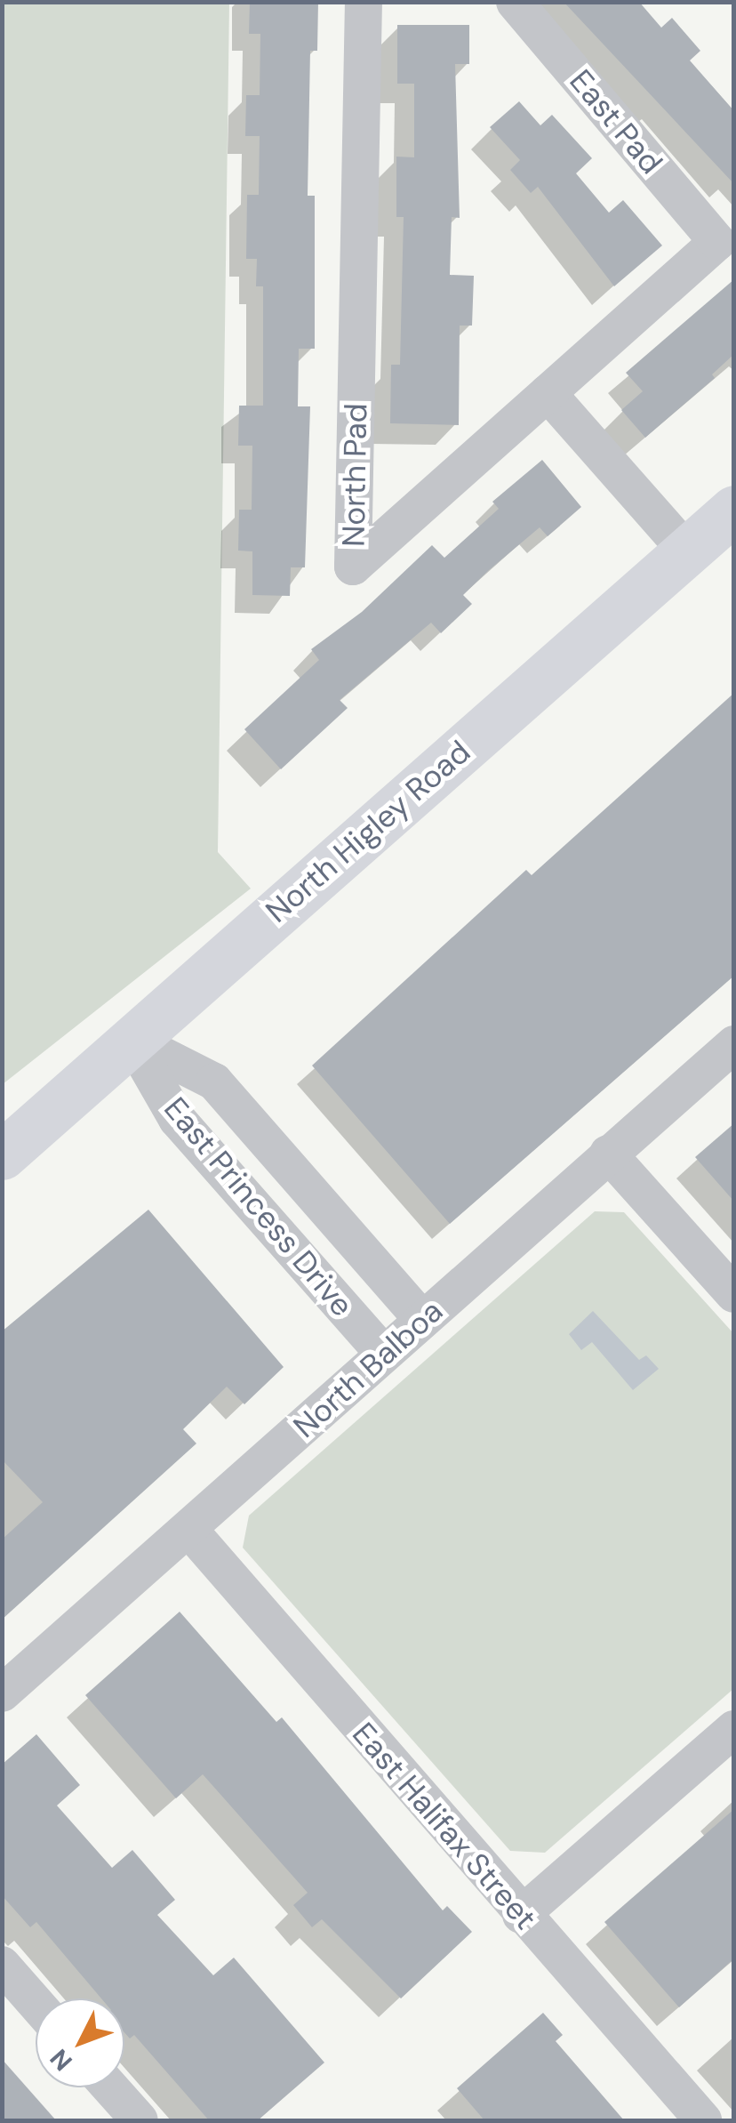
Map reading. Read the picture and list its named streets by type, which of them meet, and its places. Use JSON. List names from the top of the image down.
{
  "streets": {
    "main road": ["North Higley Road"],
    "street": [
      "East Pad",
      "North Pad",
      "East Princess Drive",
      "North Balboa",
      "East Halifax Street"
    ]
  },
  "crossings": [
    ["East Pad", "North Pad"],
    ["North Higley Road", "East Princess Drive"],
    ["East Princess Drive", "North Balboa"],
    ["North Balboa", "East Halifax Street"]
  ],
  "north": "bottom left"
}
